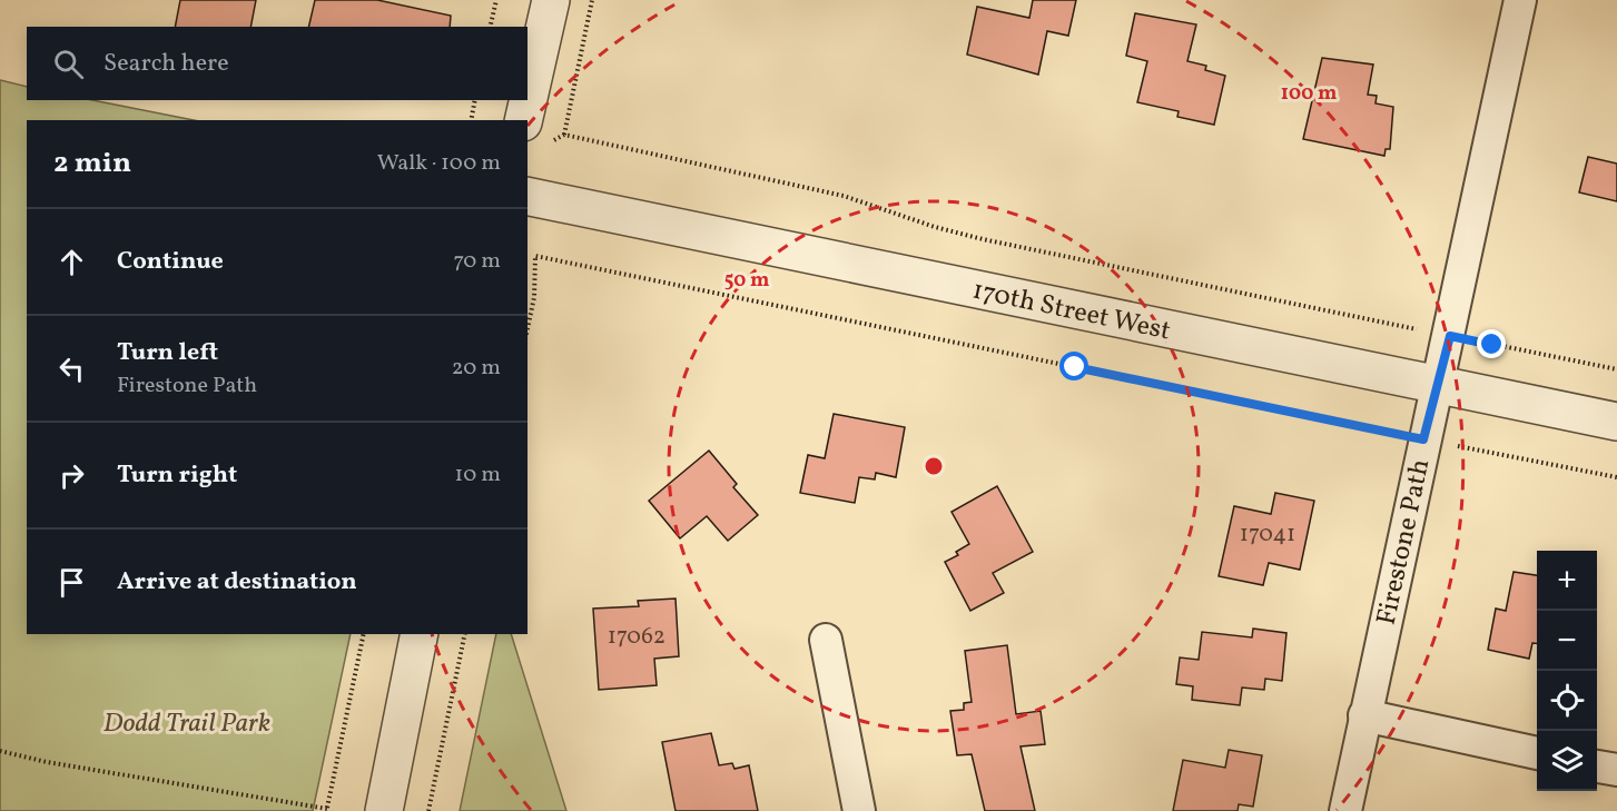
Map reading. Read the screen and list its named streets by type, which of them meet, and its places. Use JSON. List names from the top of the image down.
{
  "streets": {
    "street": ["170th Street West", "Firestone Path"]
  },
  "crossings": [
    ["170th Street West", "Firestone Path"]
  ],
  "parks": ["Dodd Trail Park"],
  "house_numbers": ["17041", "17062"],
  "page": {
    "search": "Search here",
    "heading": ["2 min", "Walk · 100 m"],
    "list": [
      ["Continue", "70 m"],
      ["Turn left", "Firestone Path", "20 m"],
      ["Turn right", "10 m"],
      "Arrive at destination"
    ],
    "map_buttons": ["+", "−"]
  },
  "rings": ["100 m", "50 m"]
}
